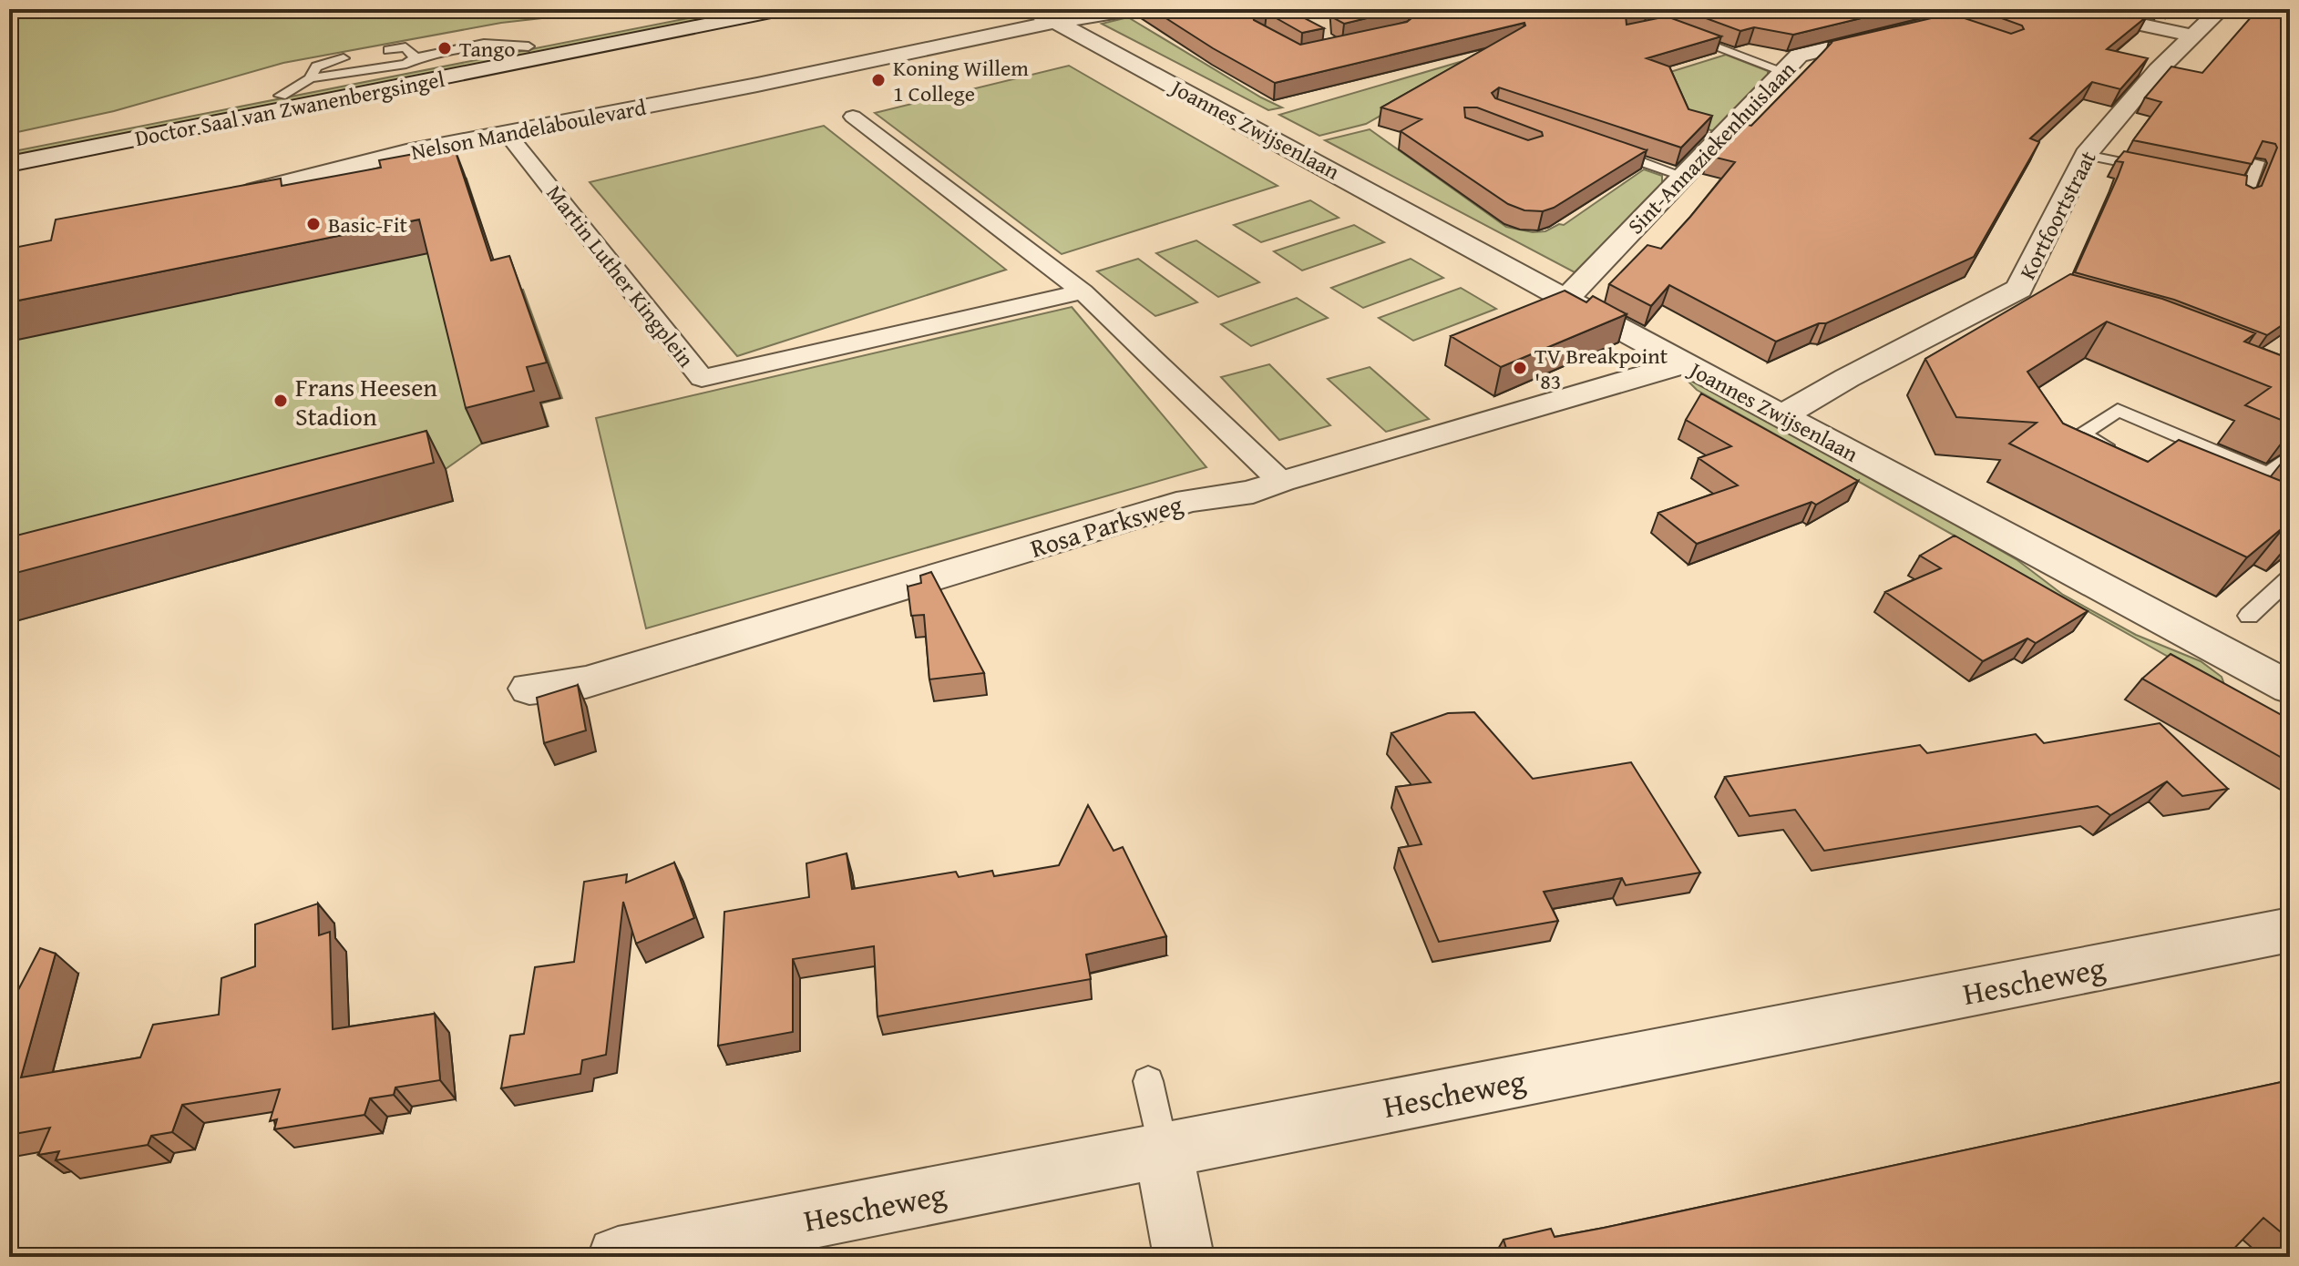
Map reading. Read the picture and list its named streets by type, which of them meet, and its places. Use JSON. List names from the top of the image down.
{
  "streets": {
    "street": [
      "Doctor Saal van Zwanenbergsingel",
      "Nelson Mandelaboulevard",
      "Joannes Zwijsenlaan",
      "Sint-Annaziekenhuislaan",
      "Kortfoortstraat",
      "Martin Luther Kingplein",
      "Rosa Parksweg",
      "Hescheweg"
    ]
  },
  "crossings": [
    ["Nelson Mandelaboulevard", "Joannes Zwijsenlaan"],
    ["Nelson Mandelaboulevard", "Martin Luther Kingplein"],
    ["Joannes Zwijsenlaan", "Sint-Annaziekenhuislaan"],
    ["Joannes Zwijsenlaan", "Kortfoortstraat"],
    ["Joannes Zwijsenlaan", "Rosa Parksweg"]
  ],
  "places": [
    "Tango",
    "Koning Willem 1 College",
    "Basic-Fit",
    "TV Breakpoint '83",
    "Frans Heesen Stadion"
  ]
}
